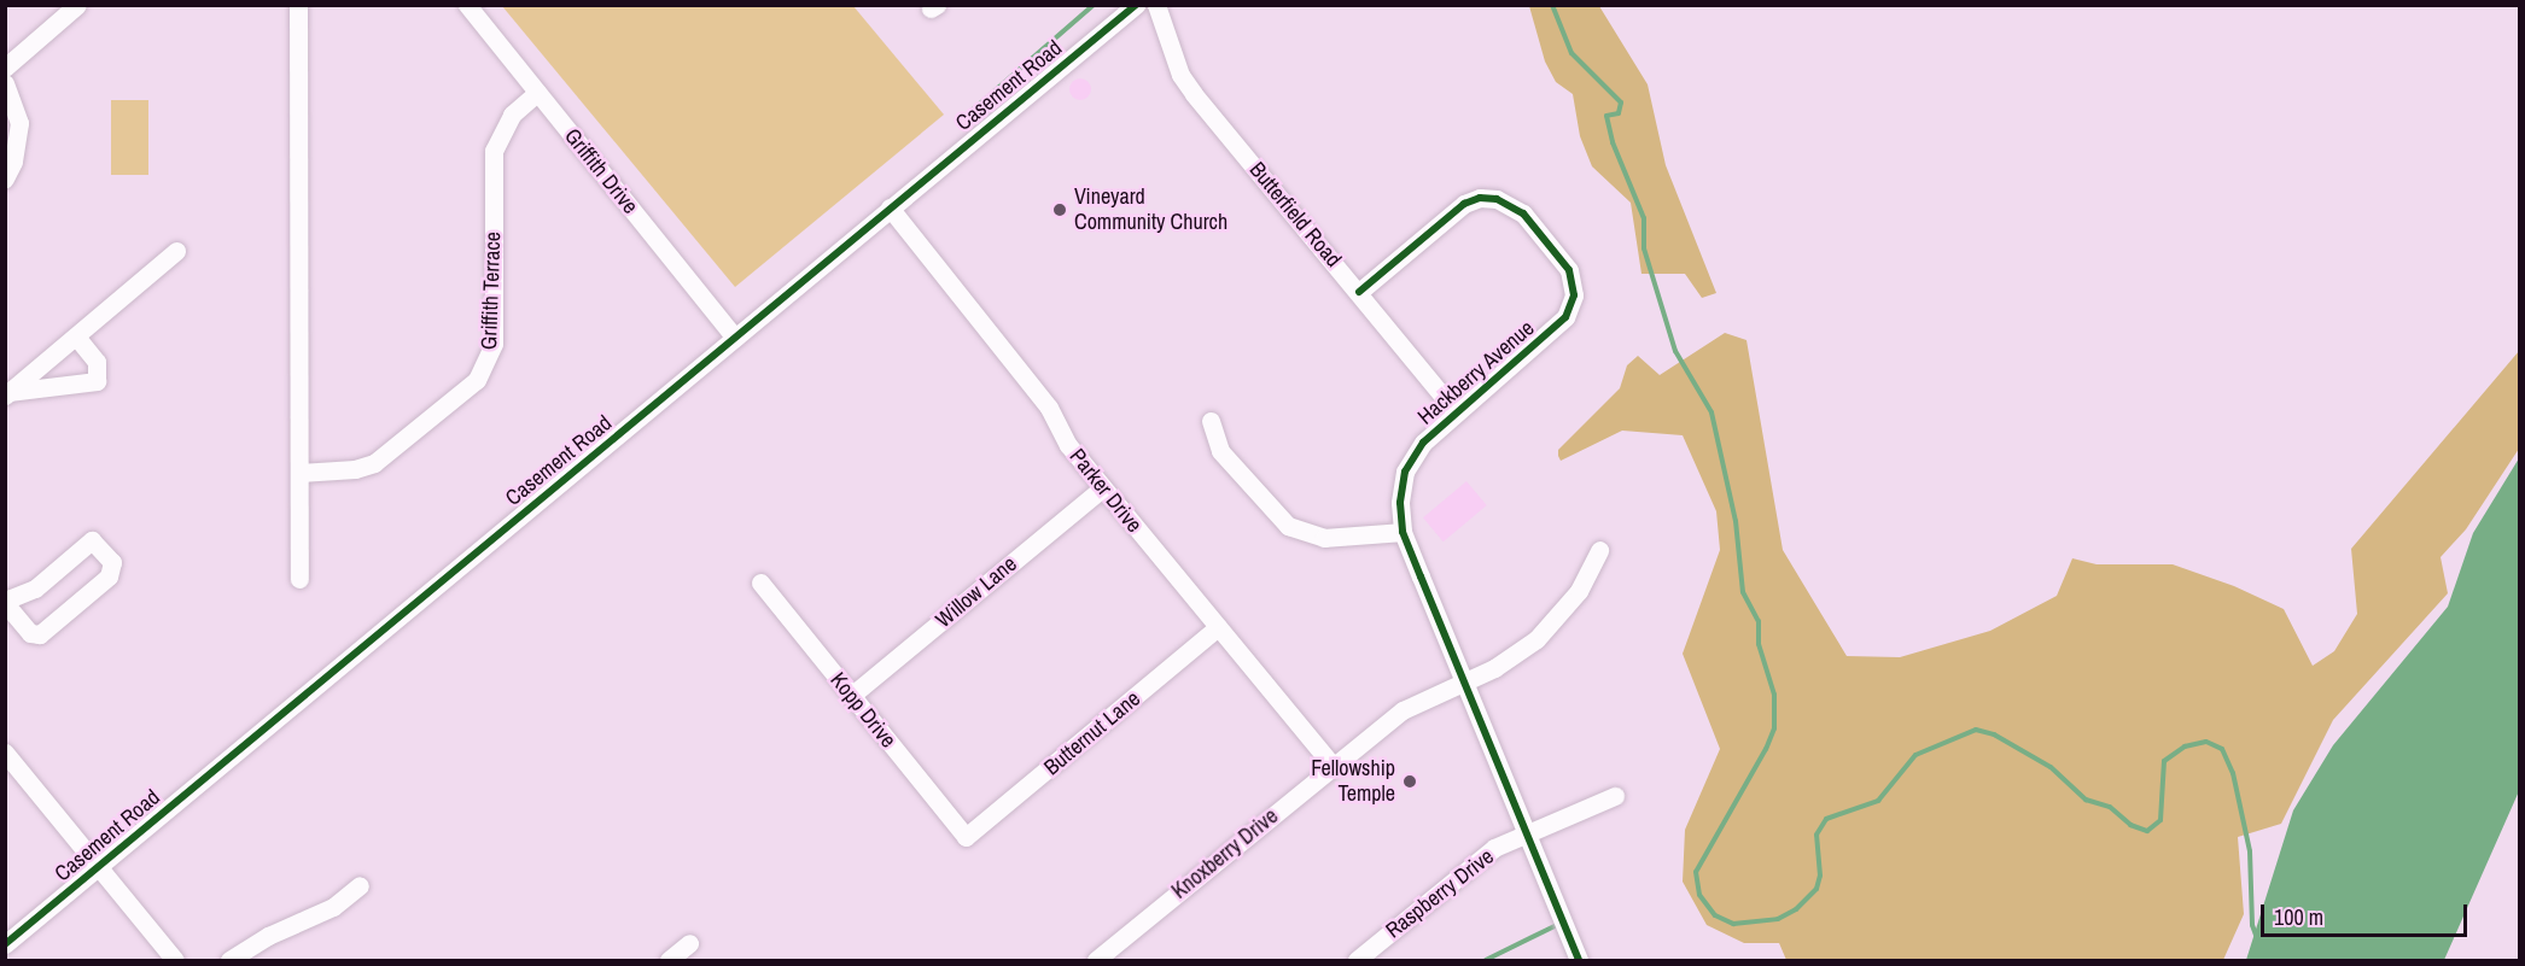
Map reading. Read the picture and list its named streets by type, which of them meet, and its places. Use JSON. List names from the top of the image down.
{
  "streets": {
    "street": [
      "Casement Road",
      "Griffith Drive",
      "Butterfield Road",
      "Griffith Terrace",
      "Hackberry Avenue",
      "Parker Drive",
      "Willow Lane",
      "Kopp Drive",
      "Butternut Lane",
      "Knoxberry Drive",
      "Raspberry Drive"
    ]
  },
  "crossings": [
    ["Casement Road", "Griffith Drive"],
    ["Casement Road", "Parker Drive"],
    ["Griffith Drive", "Griffith Terrace"],
    ["Butterfield Road", "Hackberry Avenue"],
    ["Hackberry Avenue", "Knoxberry Drive"],
    ["Hackberry Avenue", "Raspberry Drive"],
    ["Parker Drive", "Willow Lane"],
    ["Parker Drive", "Butternut Lane"],
    ["Parker Drive", "Knoxberry Drive"],
    ["Willow Lane", "Kopp Drive"],
    ["Kopp Drive", "Butternut Lane"]
  ],
  "places": ["Vineyard Community Church", "Fellowship Temple"],
  "scale_bar": "100 m"
}
